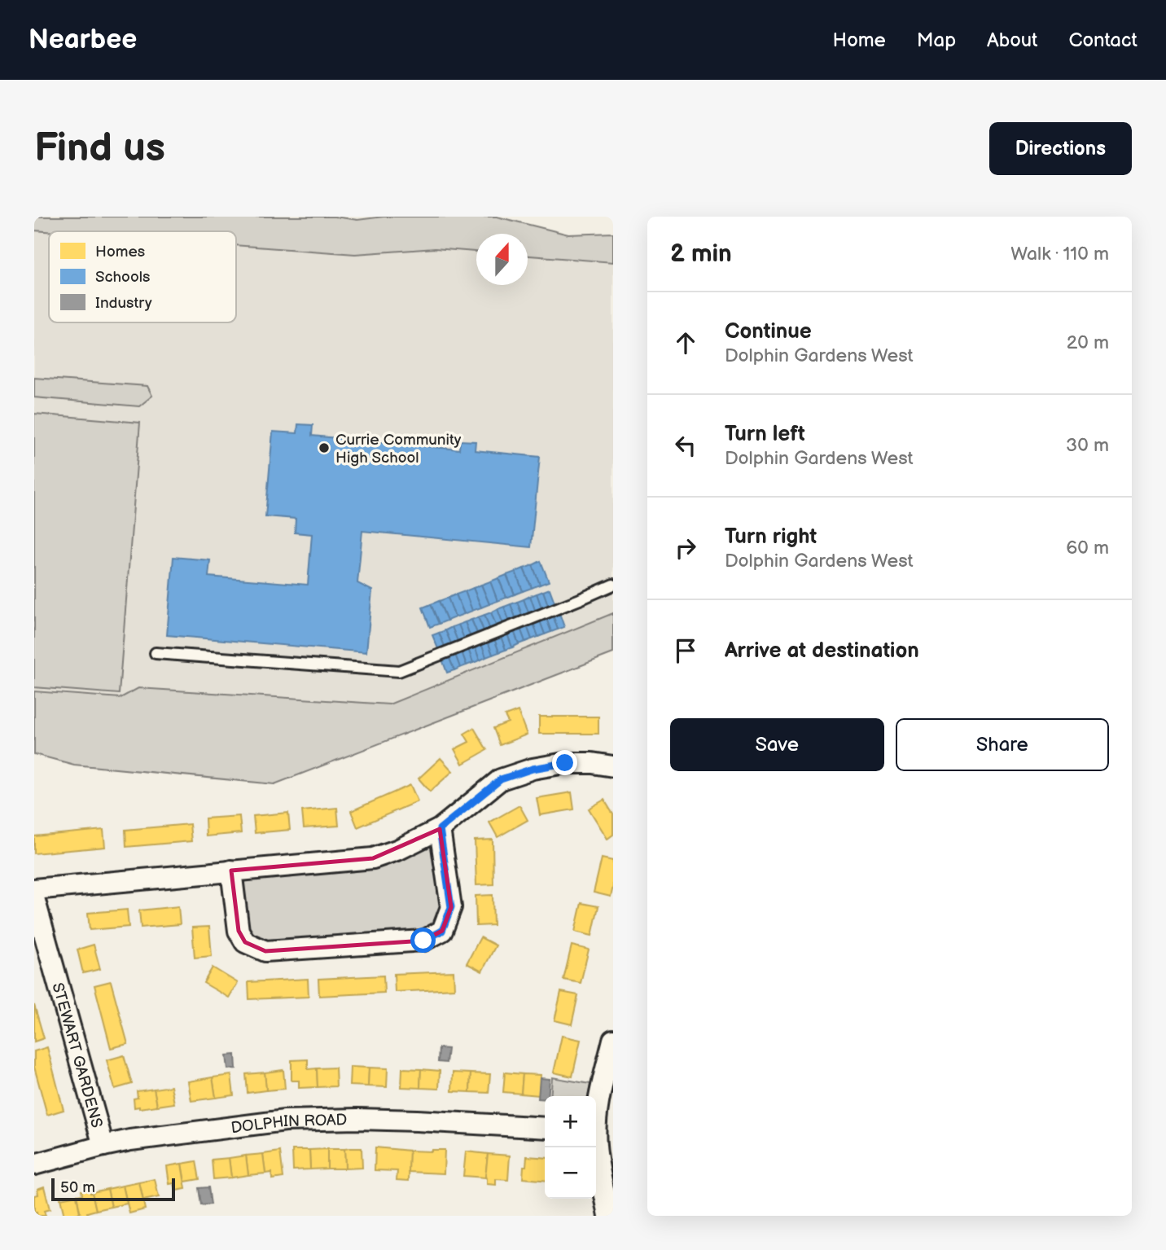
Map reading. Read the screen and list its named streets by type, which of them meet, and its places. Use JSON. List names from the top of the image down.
{
  "streets": {
    "street": ["STEWART GARDENS", "DOLPHIN ROAD"]
  },
  "crossings": [
    ["STEWART GARDENS", "DOLPHIN ROAD"]
  ],
  "places": ["Currie Community High School"],
  "legend": ["Homes", "Schools", "Industry"],
  "scale_bar": "50 m",
  "north": "top",
  "page": {
    "header": "Nearbee",
    "nav": [
      "Home",
      "Map",
      "About",
      "Contact"
    ],
    "buttons": [
      "Directions",
      ["Save", "Share"]
    ],
    "title": "Find us",
    "heading": ["2 min", "Walk · 110 m"],
    "list": [
      ["Continue", "Dolphin Gardens West", "20 m"],
      ["Turn left", "Dolphin Gardens West", "30 m"],
      ["Turn right", "Dolphin Gardens West", "60 m"],
      "Arrive at destination"
    ],
    "map_buttons": ["+", "−"],
    "scale": "50 m"
  }
}
